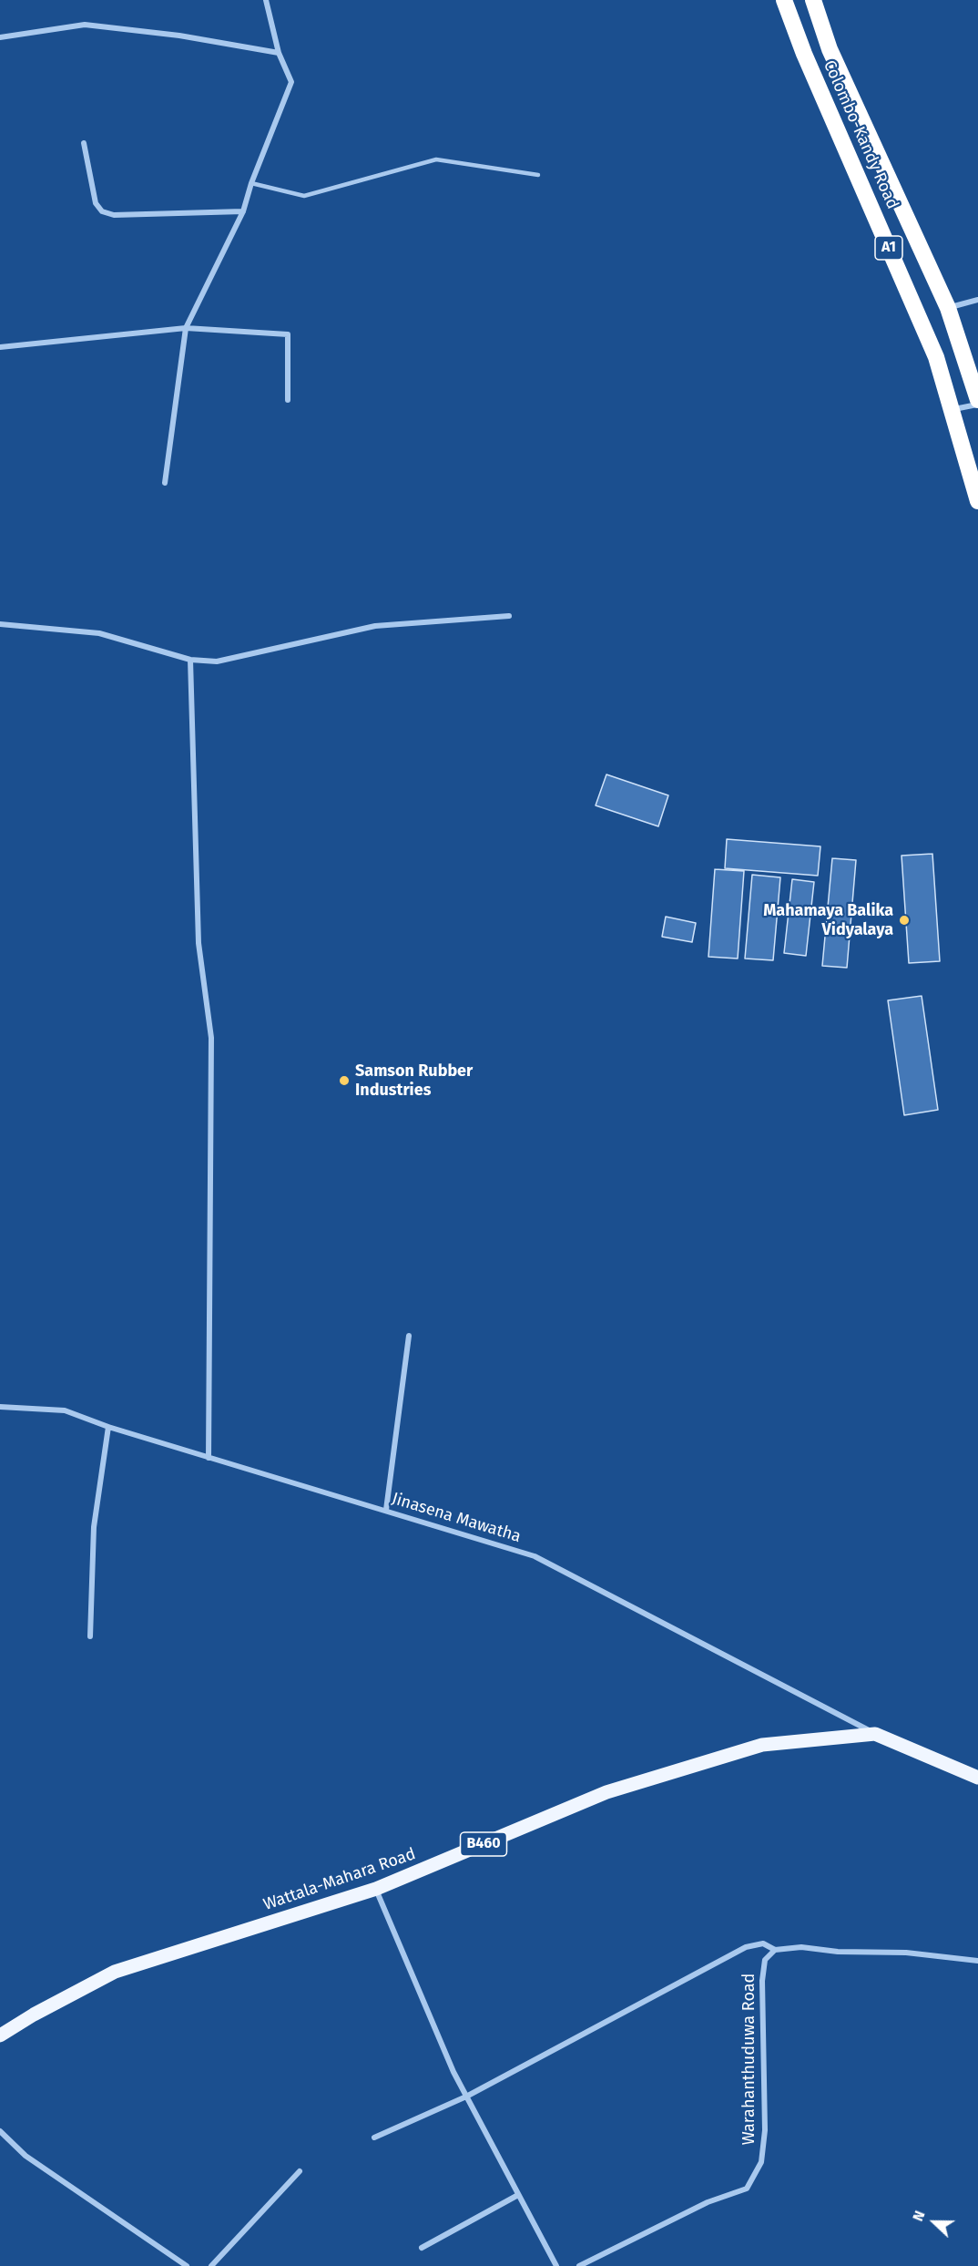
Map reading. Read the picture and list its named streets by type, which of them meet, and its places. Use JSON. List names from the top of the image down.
{
  "streets": {
    "highway": ["Colombo-Kandy Road", "A1"],
    "main road": ["B460", "Wattala-Mahara Road"],
    "street": ["Jinasena Mawatha", "Warahanthuduwa Road"]
  },
  "crossings": [
    ["Jinasena Mawatha", "Wattala-Mahara Road"]
  ],
  "places": ["Mahamaya Balika Vidyalaya", "Samson Rubber Industries"],
  "north": "left"
}
